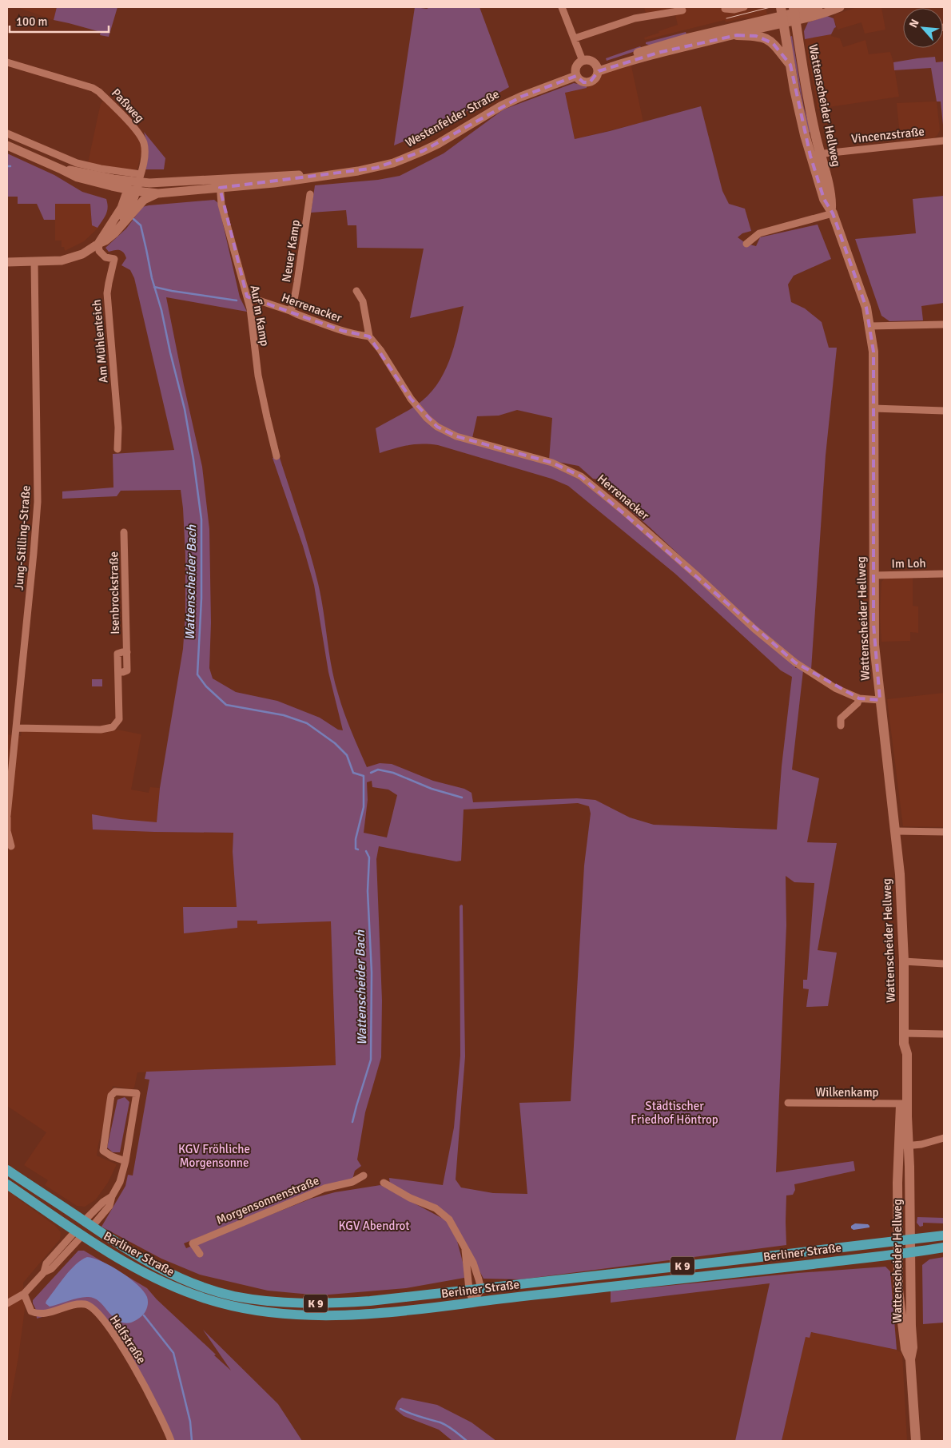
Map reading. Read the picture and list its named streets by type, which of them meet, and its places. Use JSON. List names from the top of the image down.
{
  "streets": {
    "main road": [
      "Wattenscheider Hellweg",
      "Westenfelder Straße",
      "Berliner Straße",
      "K 9"
    ],
    "street": [
      "Paßweg",
      "Vincenzstraße",
      "Neuer Kamp",
      "Herrenacker",
      "Auf'm Kamp",
      "Am Mühlenteich",
      "Jung-Stilling-Straße",
      "Im Loh",
      "Isenbrockstraße",
      "Wilkenkamp",
      "Morgensonnenstraße",
      "Helfstraße"
    ]
  },
  "crossings": [
    ["Paßweg", "Westenfelder Straße"],
    ["Wattenscheider Hellweg", "Westenfelder Straße"],
    ["Wattenscheider Hellweg", "Vincenzstraße"],
    ["Wattenscheider Hellweg", "Herrenacker"],
    ["Wattenscheider Hellweg", "Im Loh"],
    ["Wattenscheider Hellweg", "Wilkenkamp"],
    ["Wattenscheider Hellweg", "Berliner Straße"],
    ["Westenfelder Straße", "Auf'm Kamp"],
    ["Neuer Kamp", "Herrenacker"],
    ["Herrenacker", "Auf'm Kamp"],
    ["Jung-Stilling-Straße", "Isenbrockstraße"]
  ],
  "water": ["Wattenscheider Bach"],
  "parks": ["Städtischer Friedhof Höntrop", "KGV Fröhliche Morgensonne", "KGV Abendrot"],
  "scale_bar": "100 m",
  "north": "top left"
}
